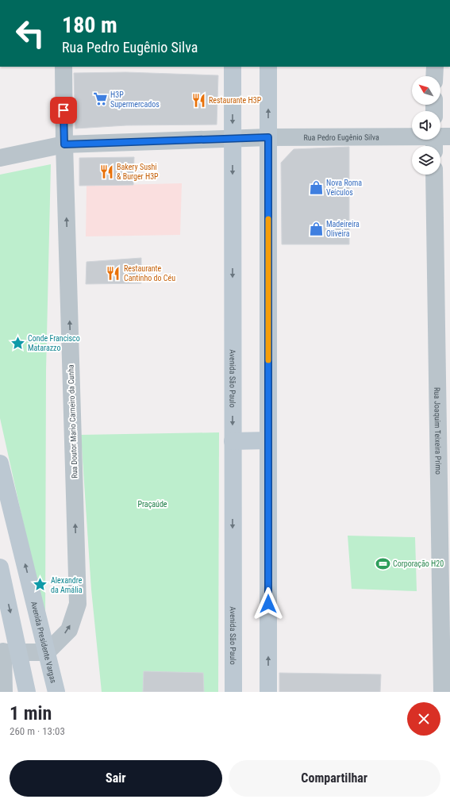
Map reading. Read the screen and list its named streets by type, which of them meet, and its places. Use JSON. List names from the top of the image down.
{
  "streets": {
    "main road": ["Avenida São Paulo", "Avenida Presidente Vargas"],
    "street": ["Rua Pedro Eugênio Silva", "Rua Doutor Mario Carneiro da Cunha", "Rua Joaquim Teixeira Primo"]
  },
  "crossings": [
    ["Rua Pedro Eugênio Silva", "Avenida São Paulo"],
    ["Rua Pedro Eugênio Silva", "Rua Doutor Mario Carneiro da Cunha"],
    ["Rua Doutor Mario Carneiro da Cunha", "Avenida Presidente Vargas"]
  ],
  "one_way": ["Rua Doutor Mario Carneiro da Cunha"],
  "parks": ["Praçaúde"],
  "places": {
    "supermarket": ["H3P Supermercados"],
    "restaurant": ["Restaurante H3P", "Bakery Sushi & Burger H3P", "Restaurante Cantinho do Céu"],
    "shop": ["Nova Roma Veículos", "Madeireira Oliveira"],
    "place": ["Conde Francisco Matarazzo", "Alexandre da Amália"],
    "sports": ["Corporação H20"]
  },
  "north": "top left",
  "page": {
    "turn": ["180 m", "Rua Pedro Eugênio Silva"],
    "heading": ["1 min", "260 m · 13:03"],
    "buttons": ["Sair", "Compartilhar"]
  }
}
